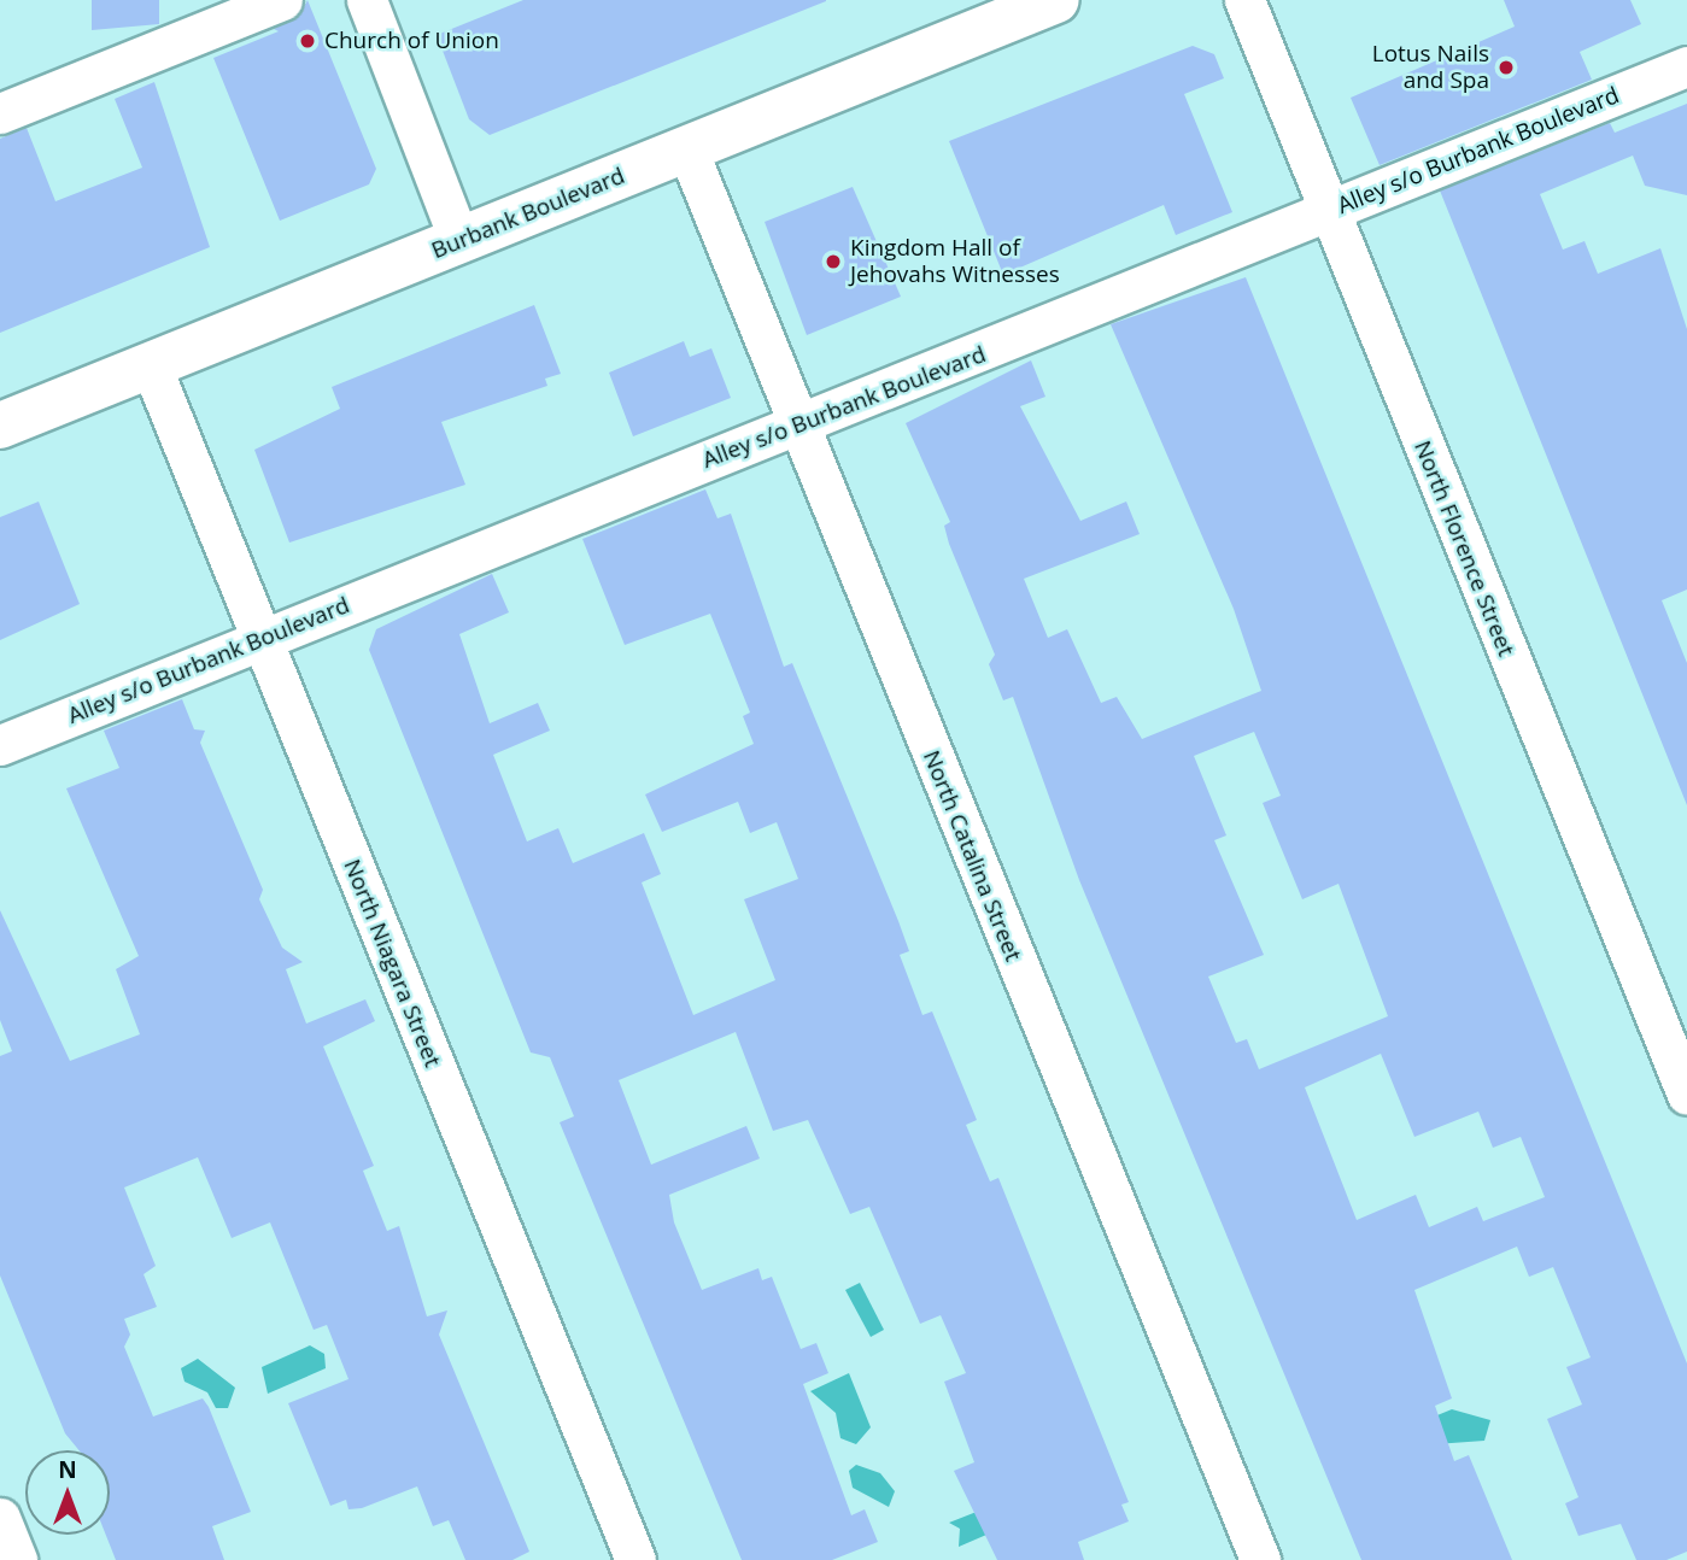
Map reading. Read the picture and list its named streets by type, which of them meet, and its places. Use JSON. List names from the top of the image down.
{
  "streets": {
    "main road": ["Burbank Boulevard"],
    "street": [
      "Alley s/o Burbank Boulevard",
      "North Florence Street",
      "North Catalina Street",
      "North Niagara Street"
    ]
  },
  "crossings": [
    ["Alley s/o Burbank Boulevard", "North Florence Street"],
    ["Alley s/o Burbank Boulevard", "North Catalina Street"],
    ["Alley s/o Burbank Boulevard", "North Niagara Street"],
    ["Burbank Boulevard", "North Catalina Street"],
    ["Burbank Boulevard", "North Niagara Street"]
  ],
  "places": ["Church of Union", "Lotus Nails and Spa", "Kingdom Hall of Jehovahs Witnesses"],
  "north": "top"
}
